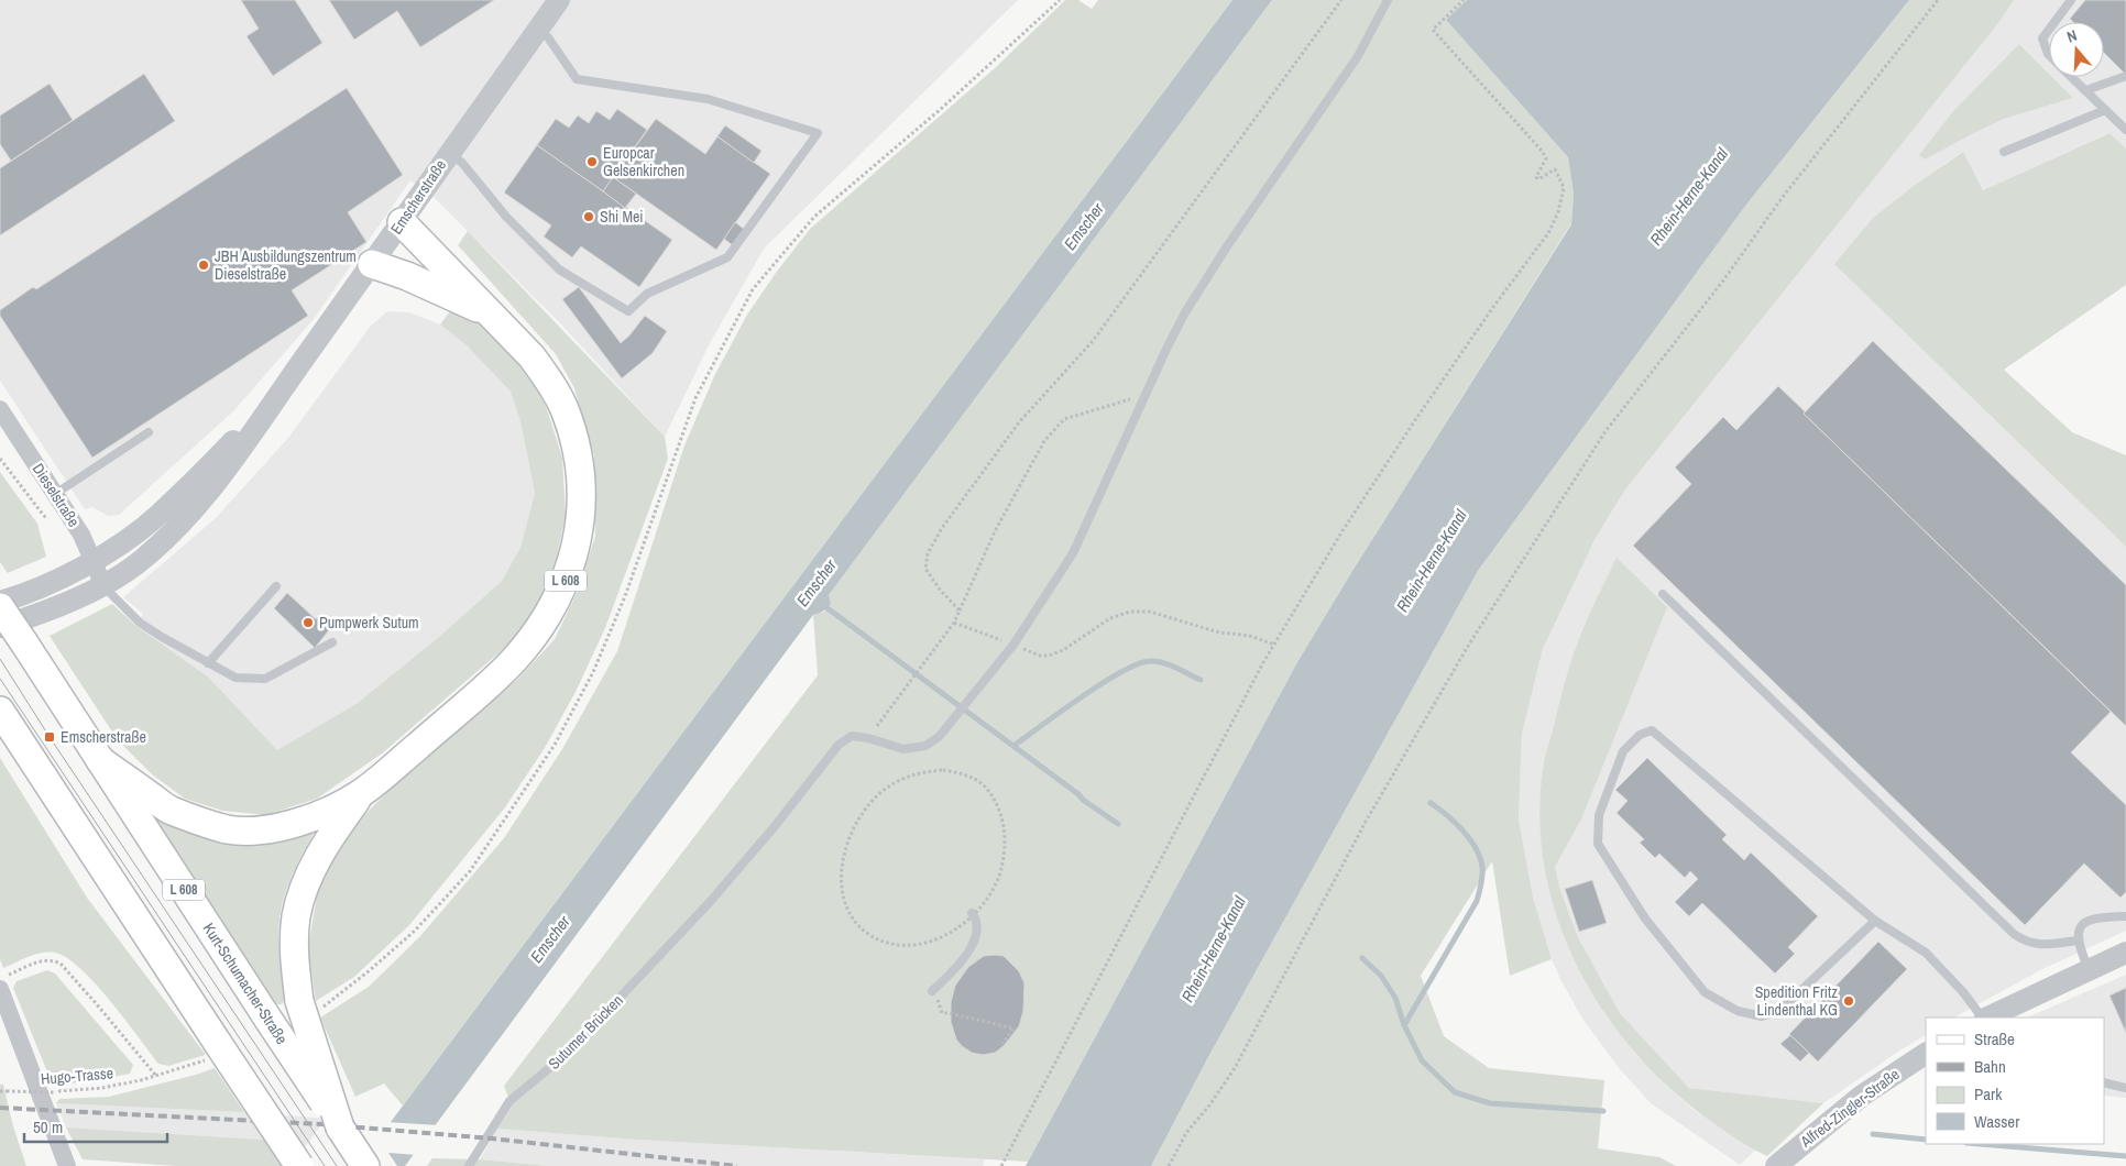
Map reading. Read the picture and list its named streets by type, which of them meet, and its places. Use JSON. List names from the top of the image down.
{
  "streets": {
    "main road": ["L 608", "Kurt-Schumacher-Straße"],
    "street": ["Emscherstraße", "Dieselstraße", "Alfred-Zingler-Straße"],
    "lane": ["Sutumer Brücken"],
    "path": ["Hugo-Trasse"]
  },
  "crossings": [
    ["Emscherstraße", "Dieselstraße"],
    ["Emscherstraße", "L 608"],
    ["L 608", "Kurt-Schumacher-Straße"]
  ],
  "water": ["Rhein-Herne-Kanal", "Emscher"],
  "places": {
    "other": [
      "Europcar Gelsenkirchen",
      "Shi Mei",
      "JBH Ausbildungszentrum Dieselstraße",
      "Pumpwerk Sutum",
      "Spedition Fritz Lindenthal KG"
    ],
    "transit": ["Emscherstraße"]
  },
  "legend": [
    "Straße",
    "Bahn",
    "Park",
    "Wasser"
  ],
  "scale_bar": "50 m",
  "north": "top"
}
